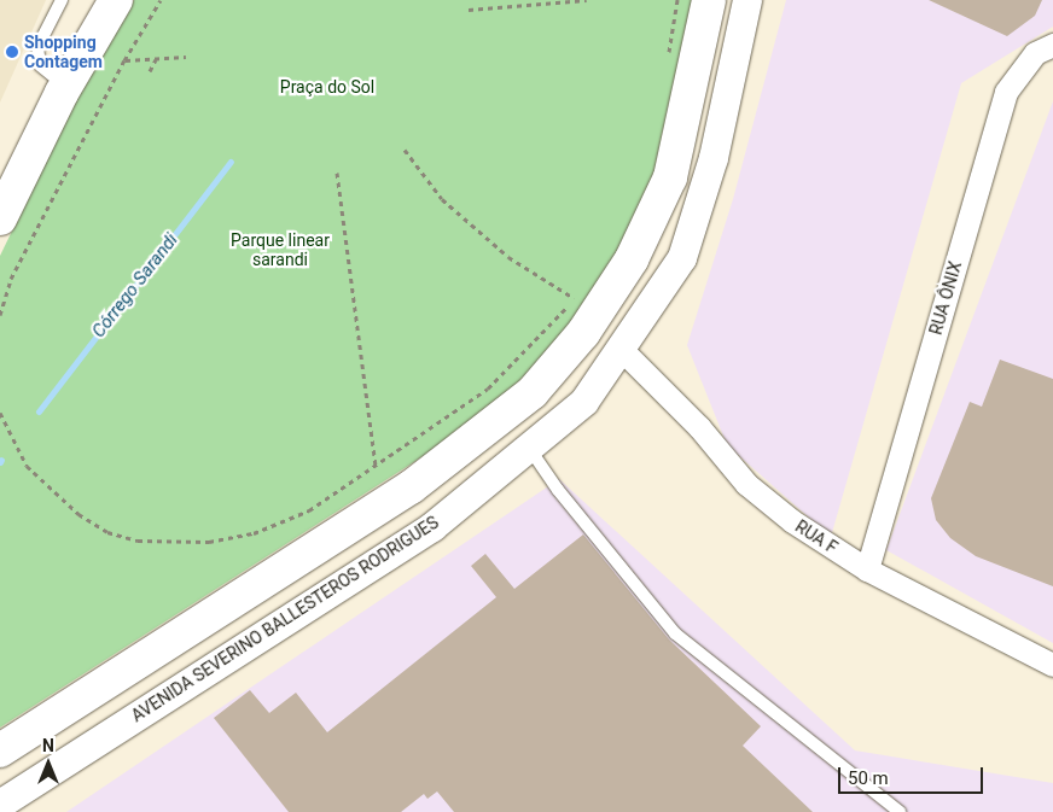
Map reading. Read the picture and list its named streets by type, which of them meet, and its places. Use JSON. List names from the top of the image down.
{
  "streets": {
    "street": ["RUA ÔNIX", "RUA F", "AVENIDA SEVERINO BALLESTEROS RODRIGUES"]
  },
  "crossings": [
    ["RUA ÔNIX", "RUA F"],
    ["RUA F", "AVENIDA SEVERINO BALLESTEROS RODRIGUES"]
  ],
  "water": ["Córrego Sarandi"],
  "parks": ["Praça do Sol", "Parque linear sarandi"],
  "places": ["Shopping Contagem"],
  "scale_bar": "50 m",
  "north": "top"
}
